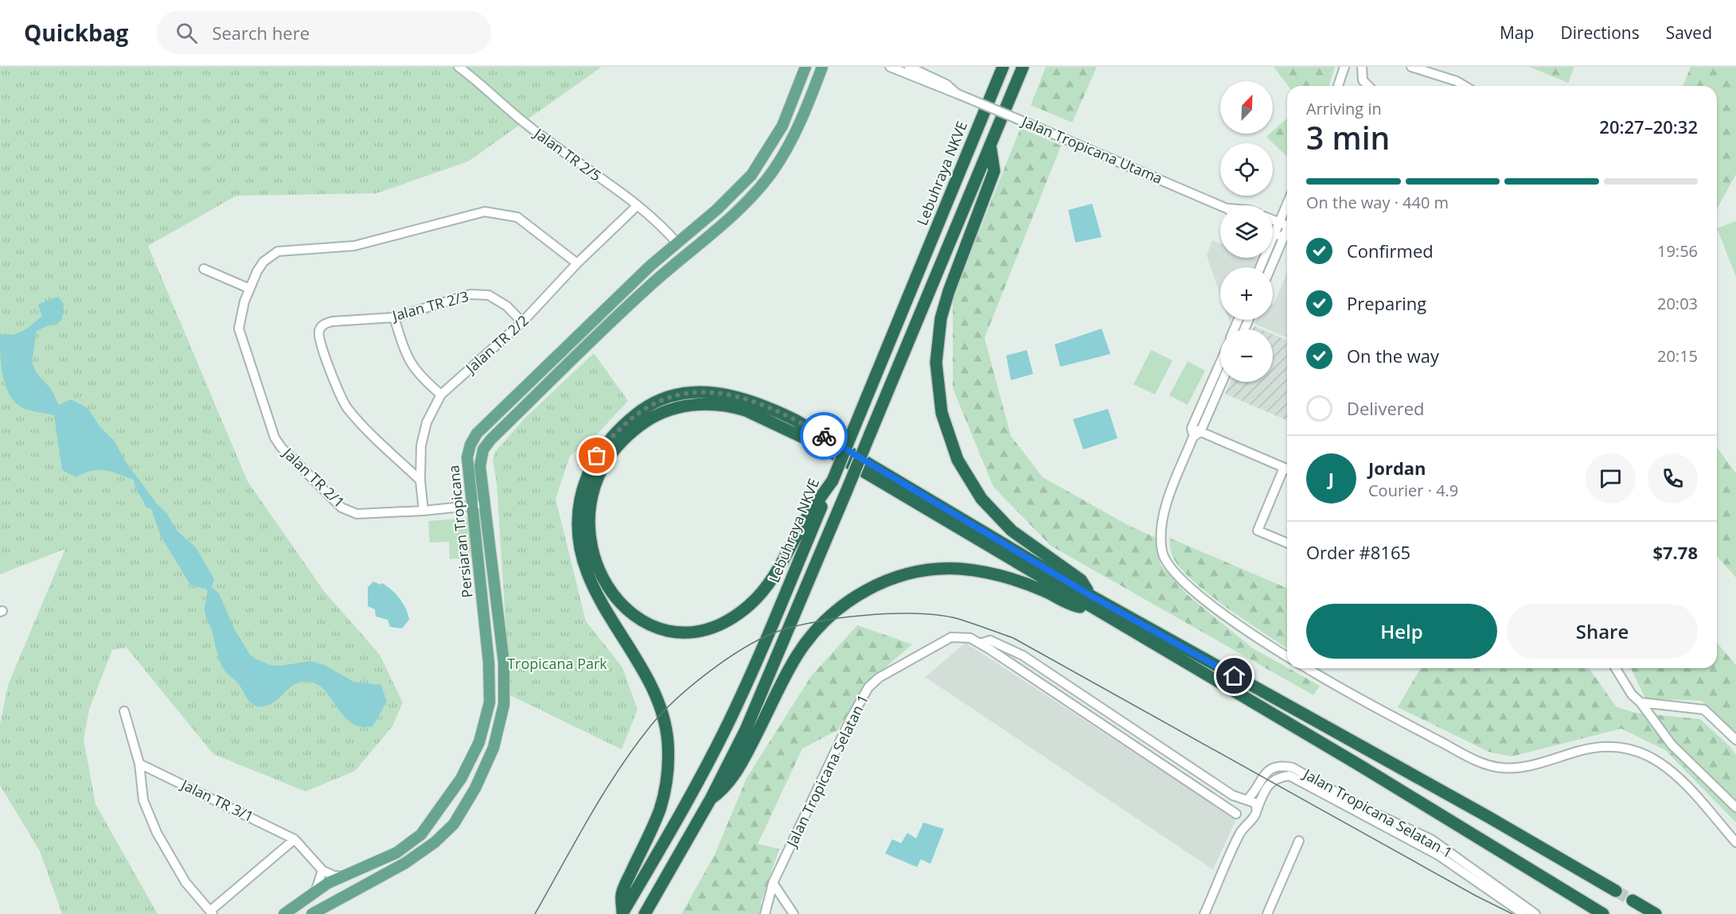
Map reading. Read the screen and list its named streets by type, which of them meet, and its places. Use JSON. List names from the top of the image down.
{
  "streets": {
    "highway": ["Lebuhraya NKVE"],
    "main road": ["Persiaran Tropicana"],
    "street": [
      "Jalan Tropicana Utama",
      "Jalan TR 2/5",
      "Jalan TR 2/3",
      "Jalan TR 2/2",
      "Jalan TR 2/1",
      "Jalan Tropicana Selatan 1",
      "Jalan TR 3/1"
    ]
  },
  "crossings": [
    ["Jalan TR 2/5", "Jalan TR 2/2"],
    ["Jalan TR 2/5", "Persiaran Tropicana"],
    ["Jalan TR 2/3", "Jalan TR 2/2"],
    ["Jalan TR 2/2", "Jalan TR 2/1"],
    ["Jalan TR 2/1", "Persiaran Tropicana"]
  ],
  "parks": ["Tropicana Park"],
  "north": "top right",
  "page": {
    "header": "Quickbag",
    "search": "Search here",
    "nav": ["Map", "Directions", "Saved"],
    "map_buttons": ["+", "−"],
    "heading": ["3 min", "Arriving in", "20:27–20:32"],
    "panel": [
      "Jordan",
      "Courier · 4.9",
      "Order #8165",
      "$7.78"
    ],
    "bar": "On the way · 440 m",
    "list": [
      ["Confirmed", "19:56"],
      ["Preparing", "20:03"],
      ["On the way", "20:15"],
      "Delivered"
    ],
    "round": "J",
    "buttons": ["Help", "Share"]
  }
}
